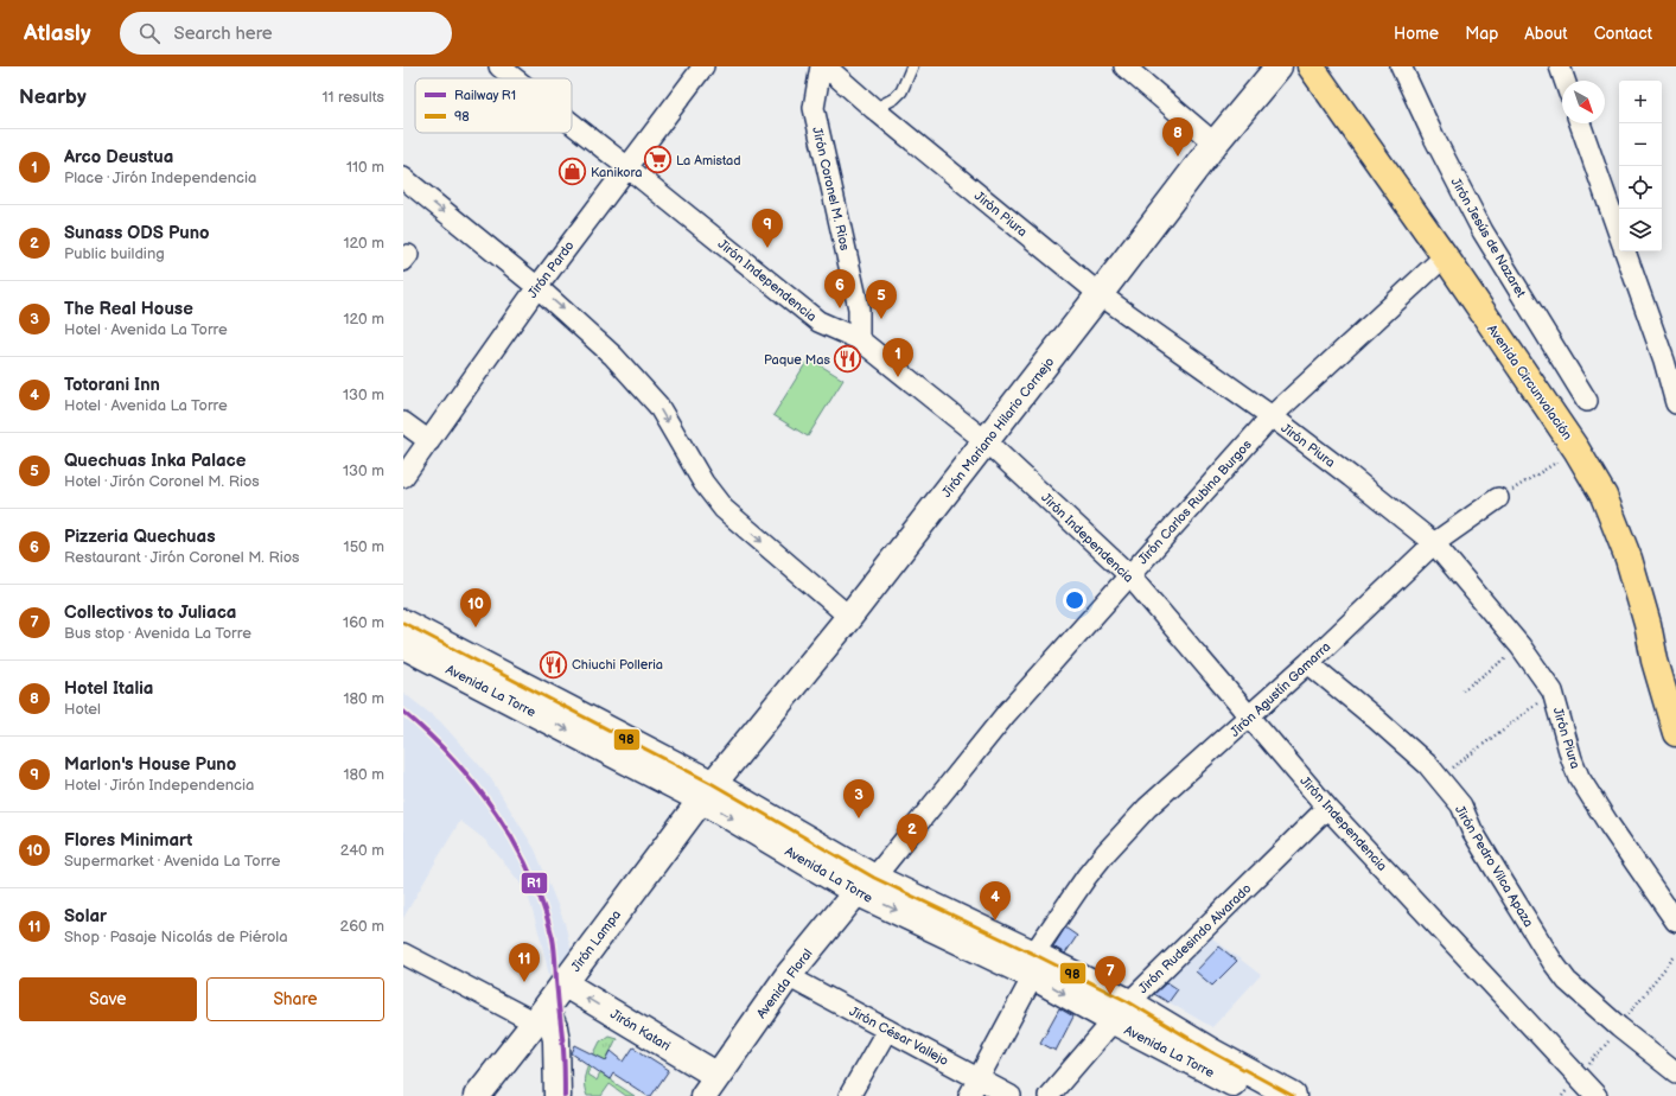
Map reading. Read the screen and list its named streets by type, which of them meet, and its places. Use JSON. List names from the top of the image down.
{
  "streets": {
    "highway": ["Avenida Circunvalación"],
    "street": [
      "Jirón Coronel M. Rios",
      "Jirón Piura",
      "Jirón Jesús de Nazaret",
      "Jirón Pardo",
      "Jirón Independencia",
      "Jirón Mariano Hilario Cornejo",
      "Jirón Carlos Rubina Burgos",
      "Jirón Agustín Gamarra",
      "Avenida La Torre",
      "Jirón Pedro Vilca Apaza",
      "Jirón Rudesindo Alvarado",
      "Jirón Lampa",
      "Avenida Floral",
      "Jirón Katari",
      "Jirón César Vallejo"
    ]
  },
  "crossings": [
    ["Jirón Coronel M. Rios", "Jirón Independencia"],
    ["Jirón Piura", "Jirón Mariano Hilario Cornejo"],
    ["Jirón Piura", "Jirón Carlos Rubina Burgos"],
    ["Jirón Piura", "Jirón Agustín Gamarra"],
    ["Jirón Pardo", "Jirón Independencia"],
    ["Jirón Independencia", "Jirón Mariano Hilario Cornejo"],
    ["Jirón Independencia", "Jirón Carlos Rubina Burgos"],
    ["Jirón Independencia", "Jirón Agustín Gamarra"],
    ["Jirón Independencia", "Jirón Rudesindo Alvarado"],
    ["Avenida Circunvalación", "Jirón Carlos Rubina Burgos"],
    ["Jirón Mariano Hilario Cornejo", "Avenida La Torre"],
    ["Jirón Mariano Hilario Cornejo", "Jirón Lampa"],
    ["Jirón Carlos Rubina Burgos", "Avenida La Torre"],
    ["Jirón Carlos Rubina Burgos", "Avenida Floral"],
    ["Jirón Agustín Gamarra", "Avenida La Torre"],
    ["Jirón Agustín Gamarra", "Jirón Pedro Vilca Apaza"],
    ["Jirón Agustín Gamarra", "Jirón César Vallejo"],
    ["Avenida La Torre", "Jirón Rudesindo Alvarado"],
    ["Avenida La Torre", "Jirón Lampa"],
    ["Avenida La Torre", "Avenida Floral"],
    ["Jirón Lampa", "Jirón Katari"],
    ["Avenida Floral", "Jirón Katari"],
    ["Avenida Floral", "Jirón César Vallejo"]
  ],
  "one_way": ["Jirón Katari"],
  "places": {
    "supermarket": ["La Amistad"],
    "shop": ["Kanikora"],
    "restaurant": ["Paque Mas", "Chiuchi Polleria"]
  },
  "lines": ["transit line 98", "rail line R1"],
  "legend": ["Railway R1", "98"],
  "north": "bottom right",
  "page": {
    "header": "Atlasly",
    "search": "Search here",
    "nav": [
      "Home",
      "Map",
      "About",
      "Contact"
    ],
    "heading": ["Nearby", "11 results"],
    "map_buttons": ["+", "−"],
    "pins": [
      "8",
      "9",
      "6",
      "5",
      "1",
      "10",
      "3",
      "2",
      "4",
      "11",
      "7"
    ],
    "list": [
      {
        "mark": "1",
        "name": "Arco Deustua",
        "note": "Place · Jirón Independencia",
        "value": "110 m"
      },
      {
        "mark": "2",
        "name": "Sunass ODS Puno",
        "note": "Public building",
        "value": "120 m"
      },
      {
        "mark": "3",
        "name": "The Real House",
        "note": "Hotel · Avenida La Torre",
        "value": "120 m"
      },
      {
        "mark": "4",
        "name": "Totorani Inn",
        "note": "Hotel · Avenida La Torre",
        "value": "130 m"
      },
      {
        "mark": "5",
        "name": "Quechuas Inka Palace",
        "note": "Hotel · Jirón Coronel M. Rios",
        "value": "130 m"
      },
      {
        "mark": "6",
        "name": "Pizzeria Quechuas",
        "note": "Restaurant · Jirón Coronel M. Rios",
        "value": "150 m"
      },
      {
        "mark": "7",
        "name": "Collectivos to Juliaca",
        "note": "Bus stop · Avenida La Torre",
        "value": "160 m"
      },
      {
        "mark": "8",
        "name": "Hotel Italia",
        "note": "Hotel",
        "value": "180 m"
      },
      {
        "mark": "9",
        "name": "Marlon's House Puno",
        "note": "Hotel · Jirón Independencia",
        "value": "180 m"
      },
      {
        "mark": "10",
        "name": "Flores Minimart",
        "note": "Supermarket · Avenida La Torre",
        "value": "240 m"
      },
      {
        "mark": "11",
        "name": "Solar",
        "note": "Shop · Pasaje Nicolás de Piérola",
        "value": "260 m"
      }
    ],
    "buttons": ["Save", "Share"]
  }
}
